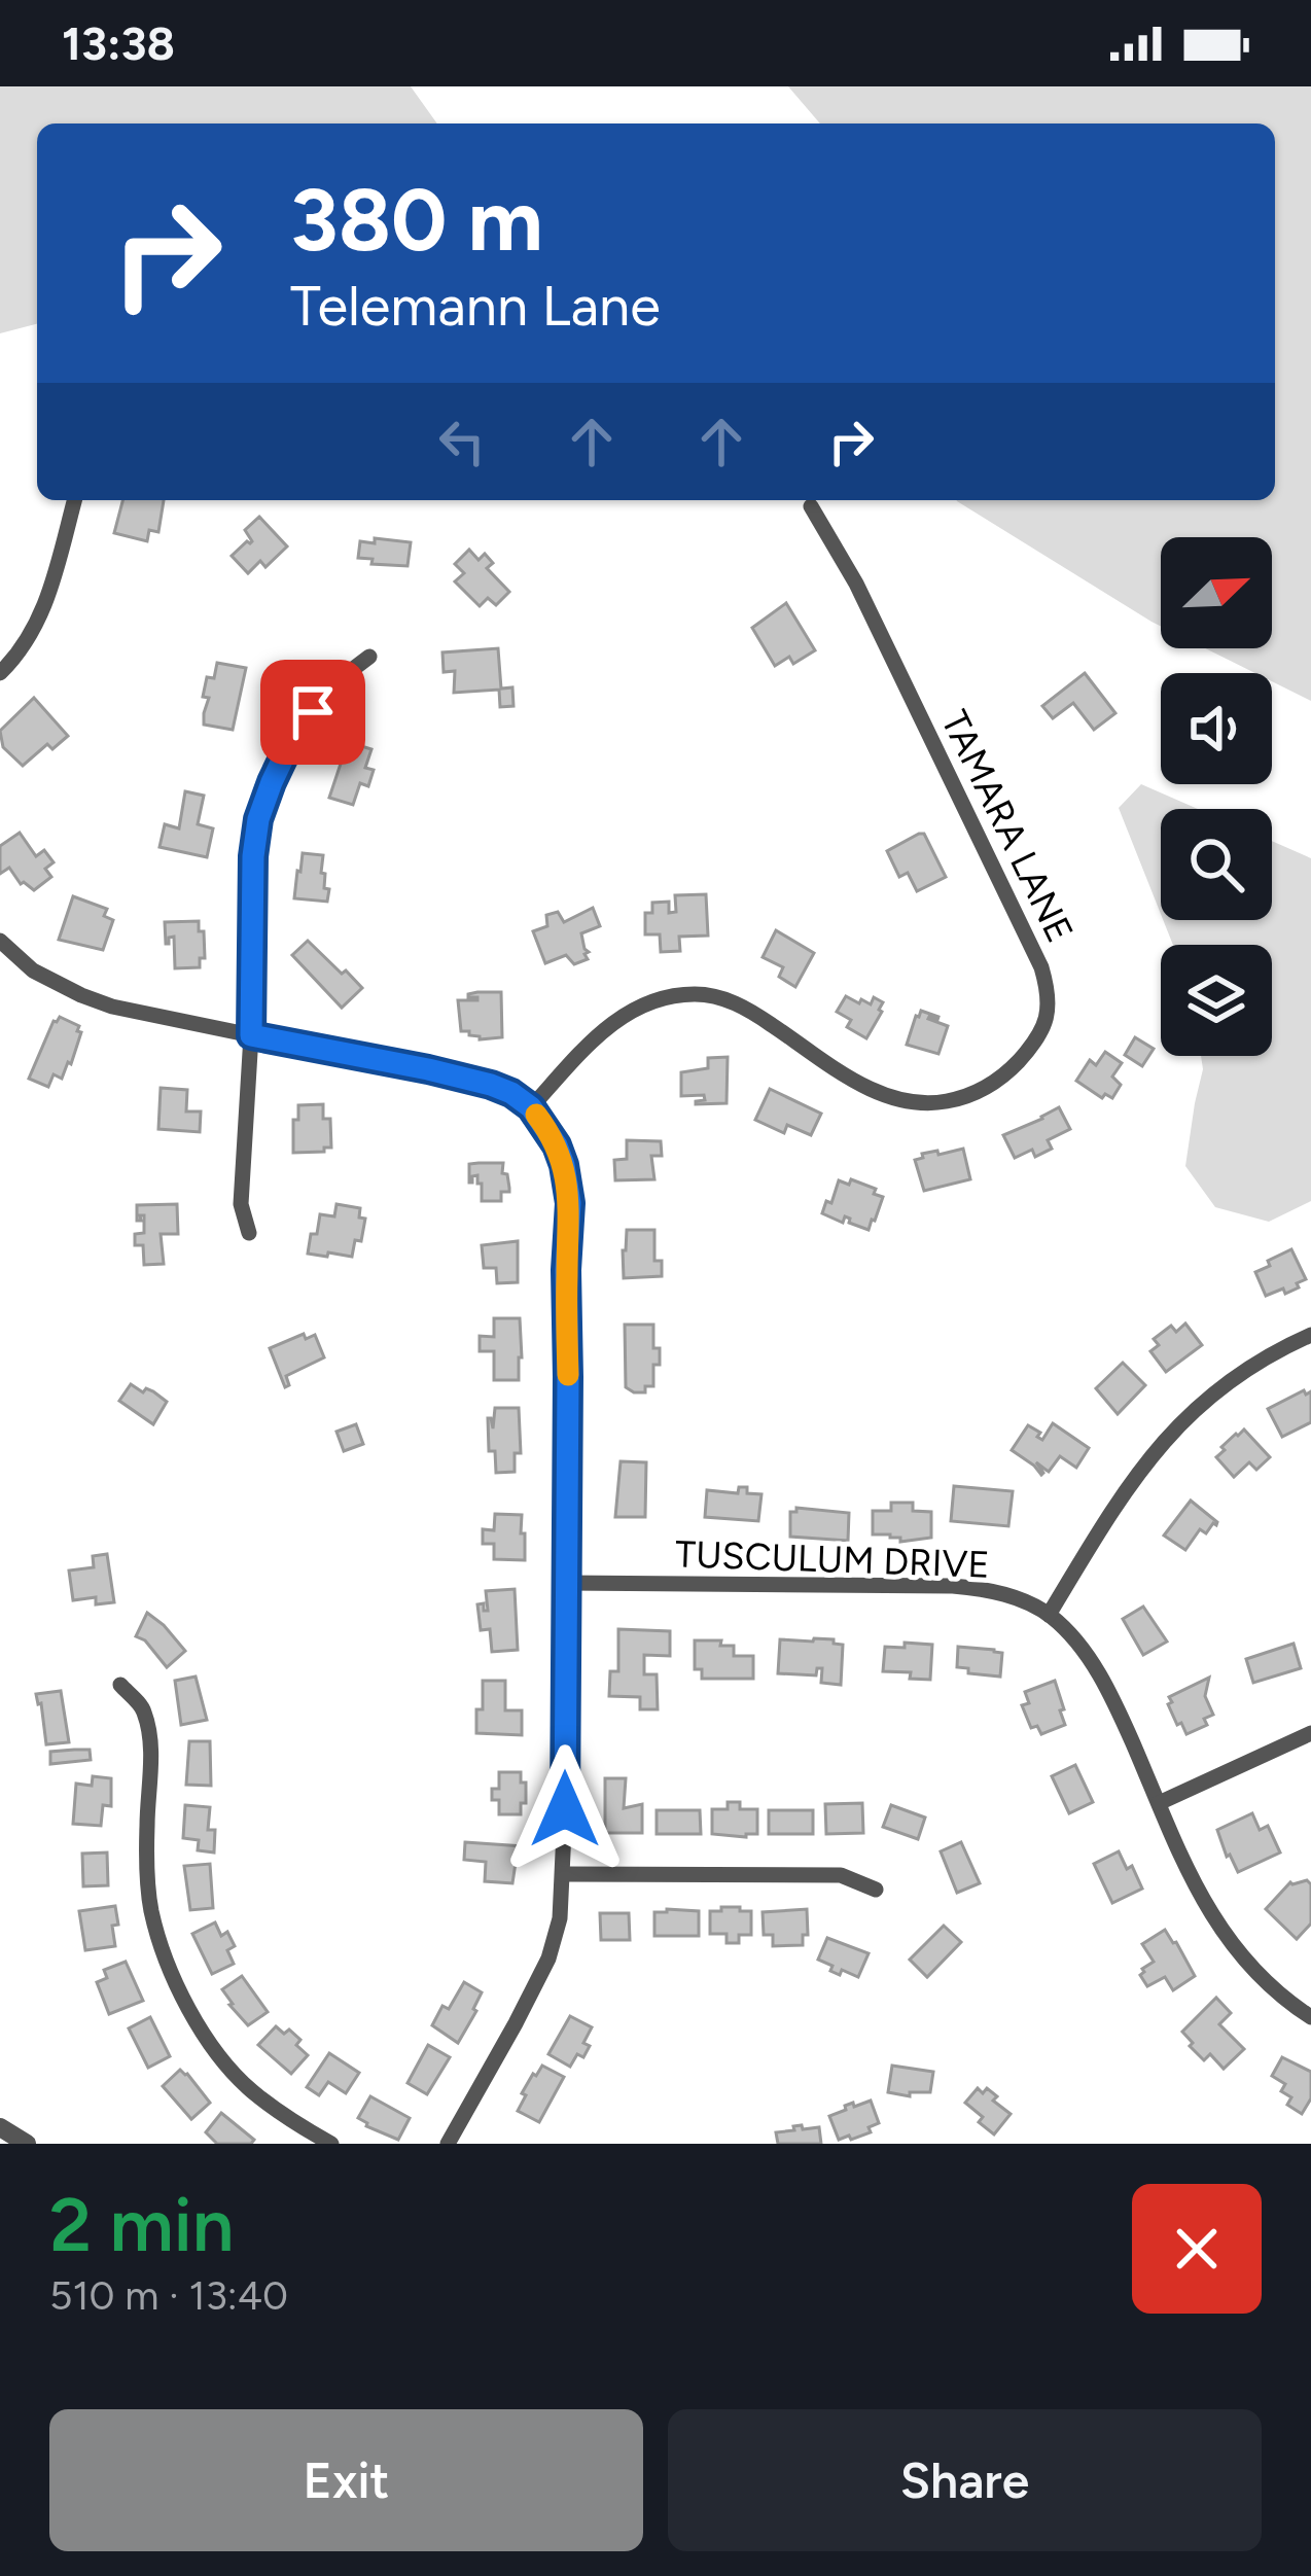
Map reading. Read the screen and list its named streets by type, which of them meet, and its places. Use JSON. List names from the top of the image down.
{
  "streets": {
    "street": ["TAMARA LANE", "TUSCULUM DRIVE"]
  },
  "north": "top right",
  "page": {
    "status": "13:38",
    "turn": ["380 m", "Telemann Lane"],
    "heading": ["2 min", "510 m · 13:40"],
    "buttons": ["Exit", "Share"]
  }
}
